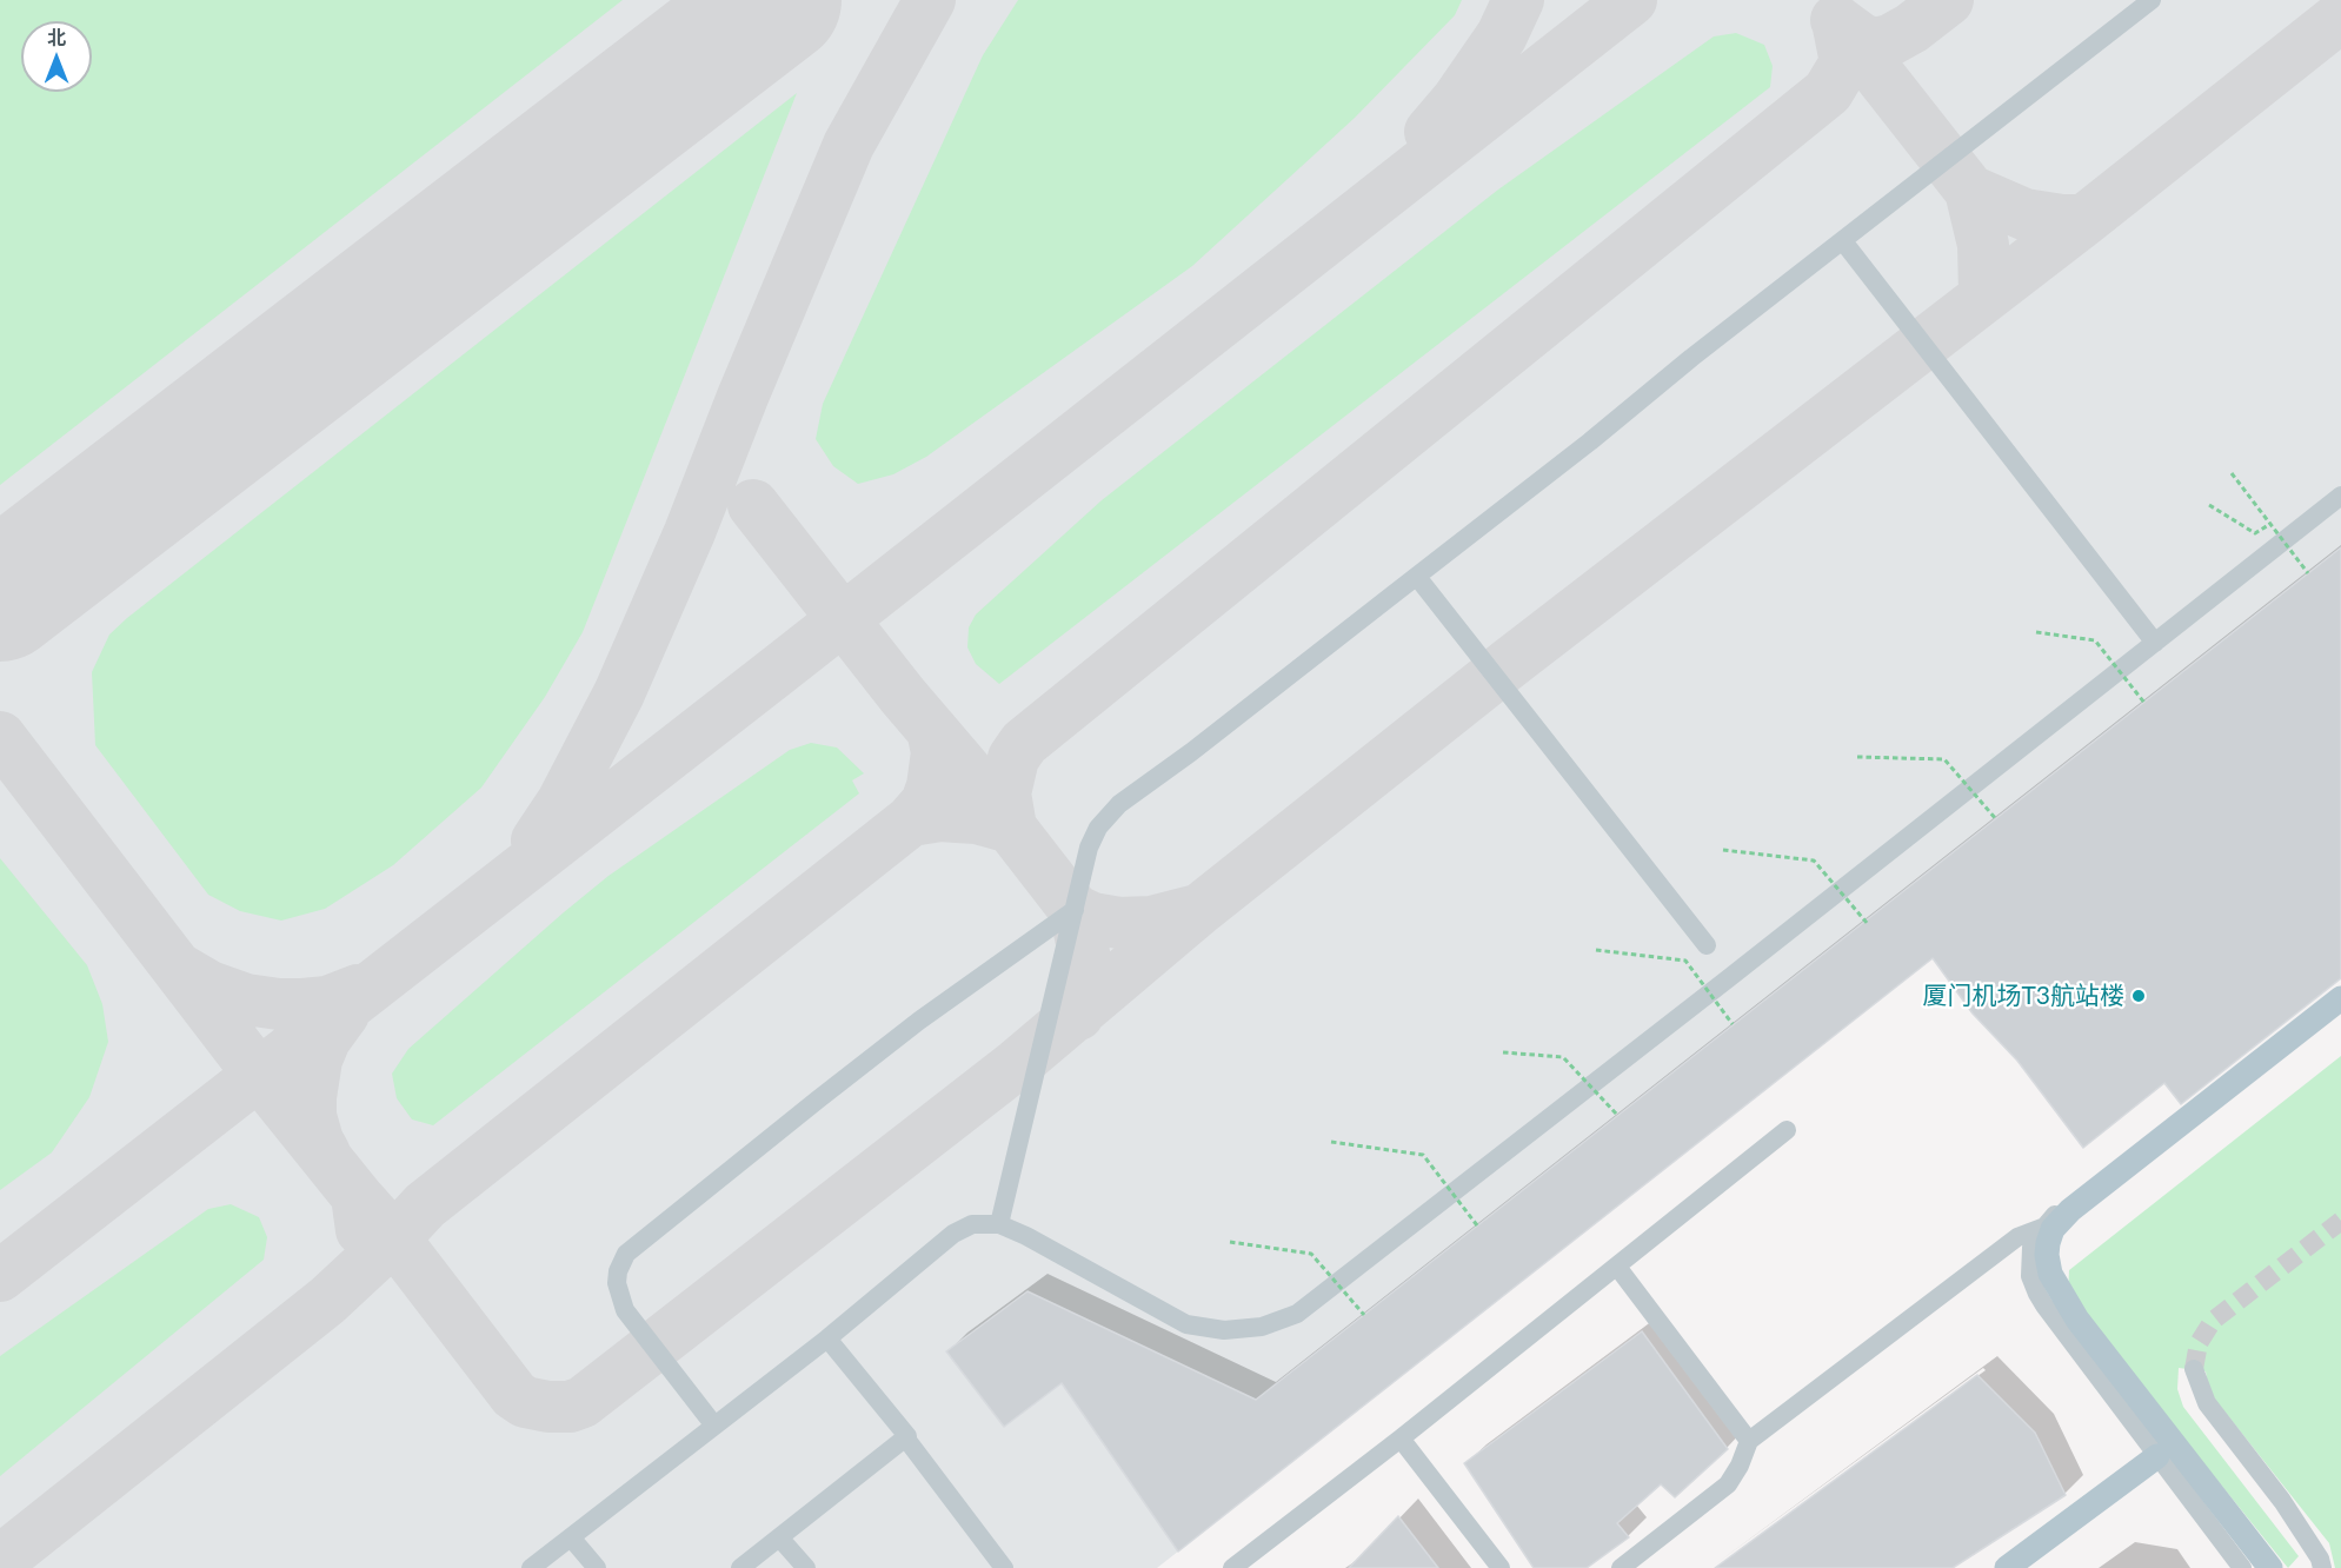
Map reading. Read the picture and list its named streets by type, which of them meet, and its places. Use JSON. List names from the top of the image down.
{
  "places": ["厦门机场T3航站楼"],
  "north": "top"
}
